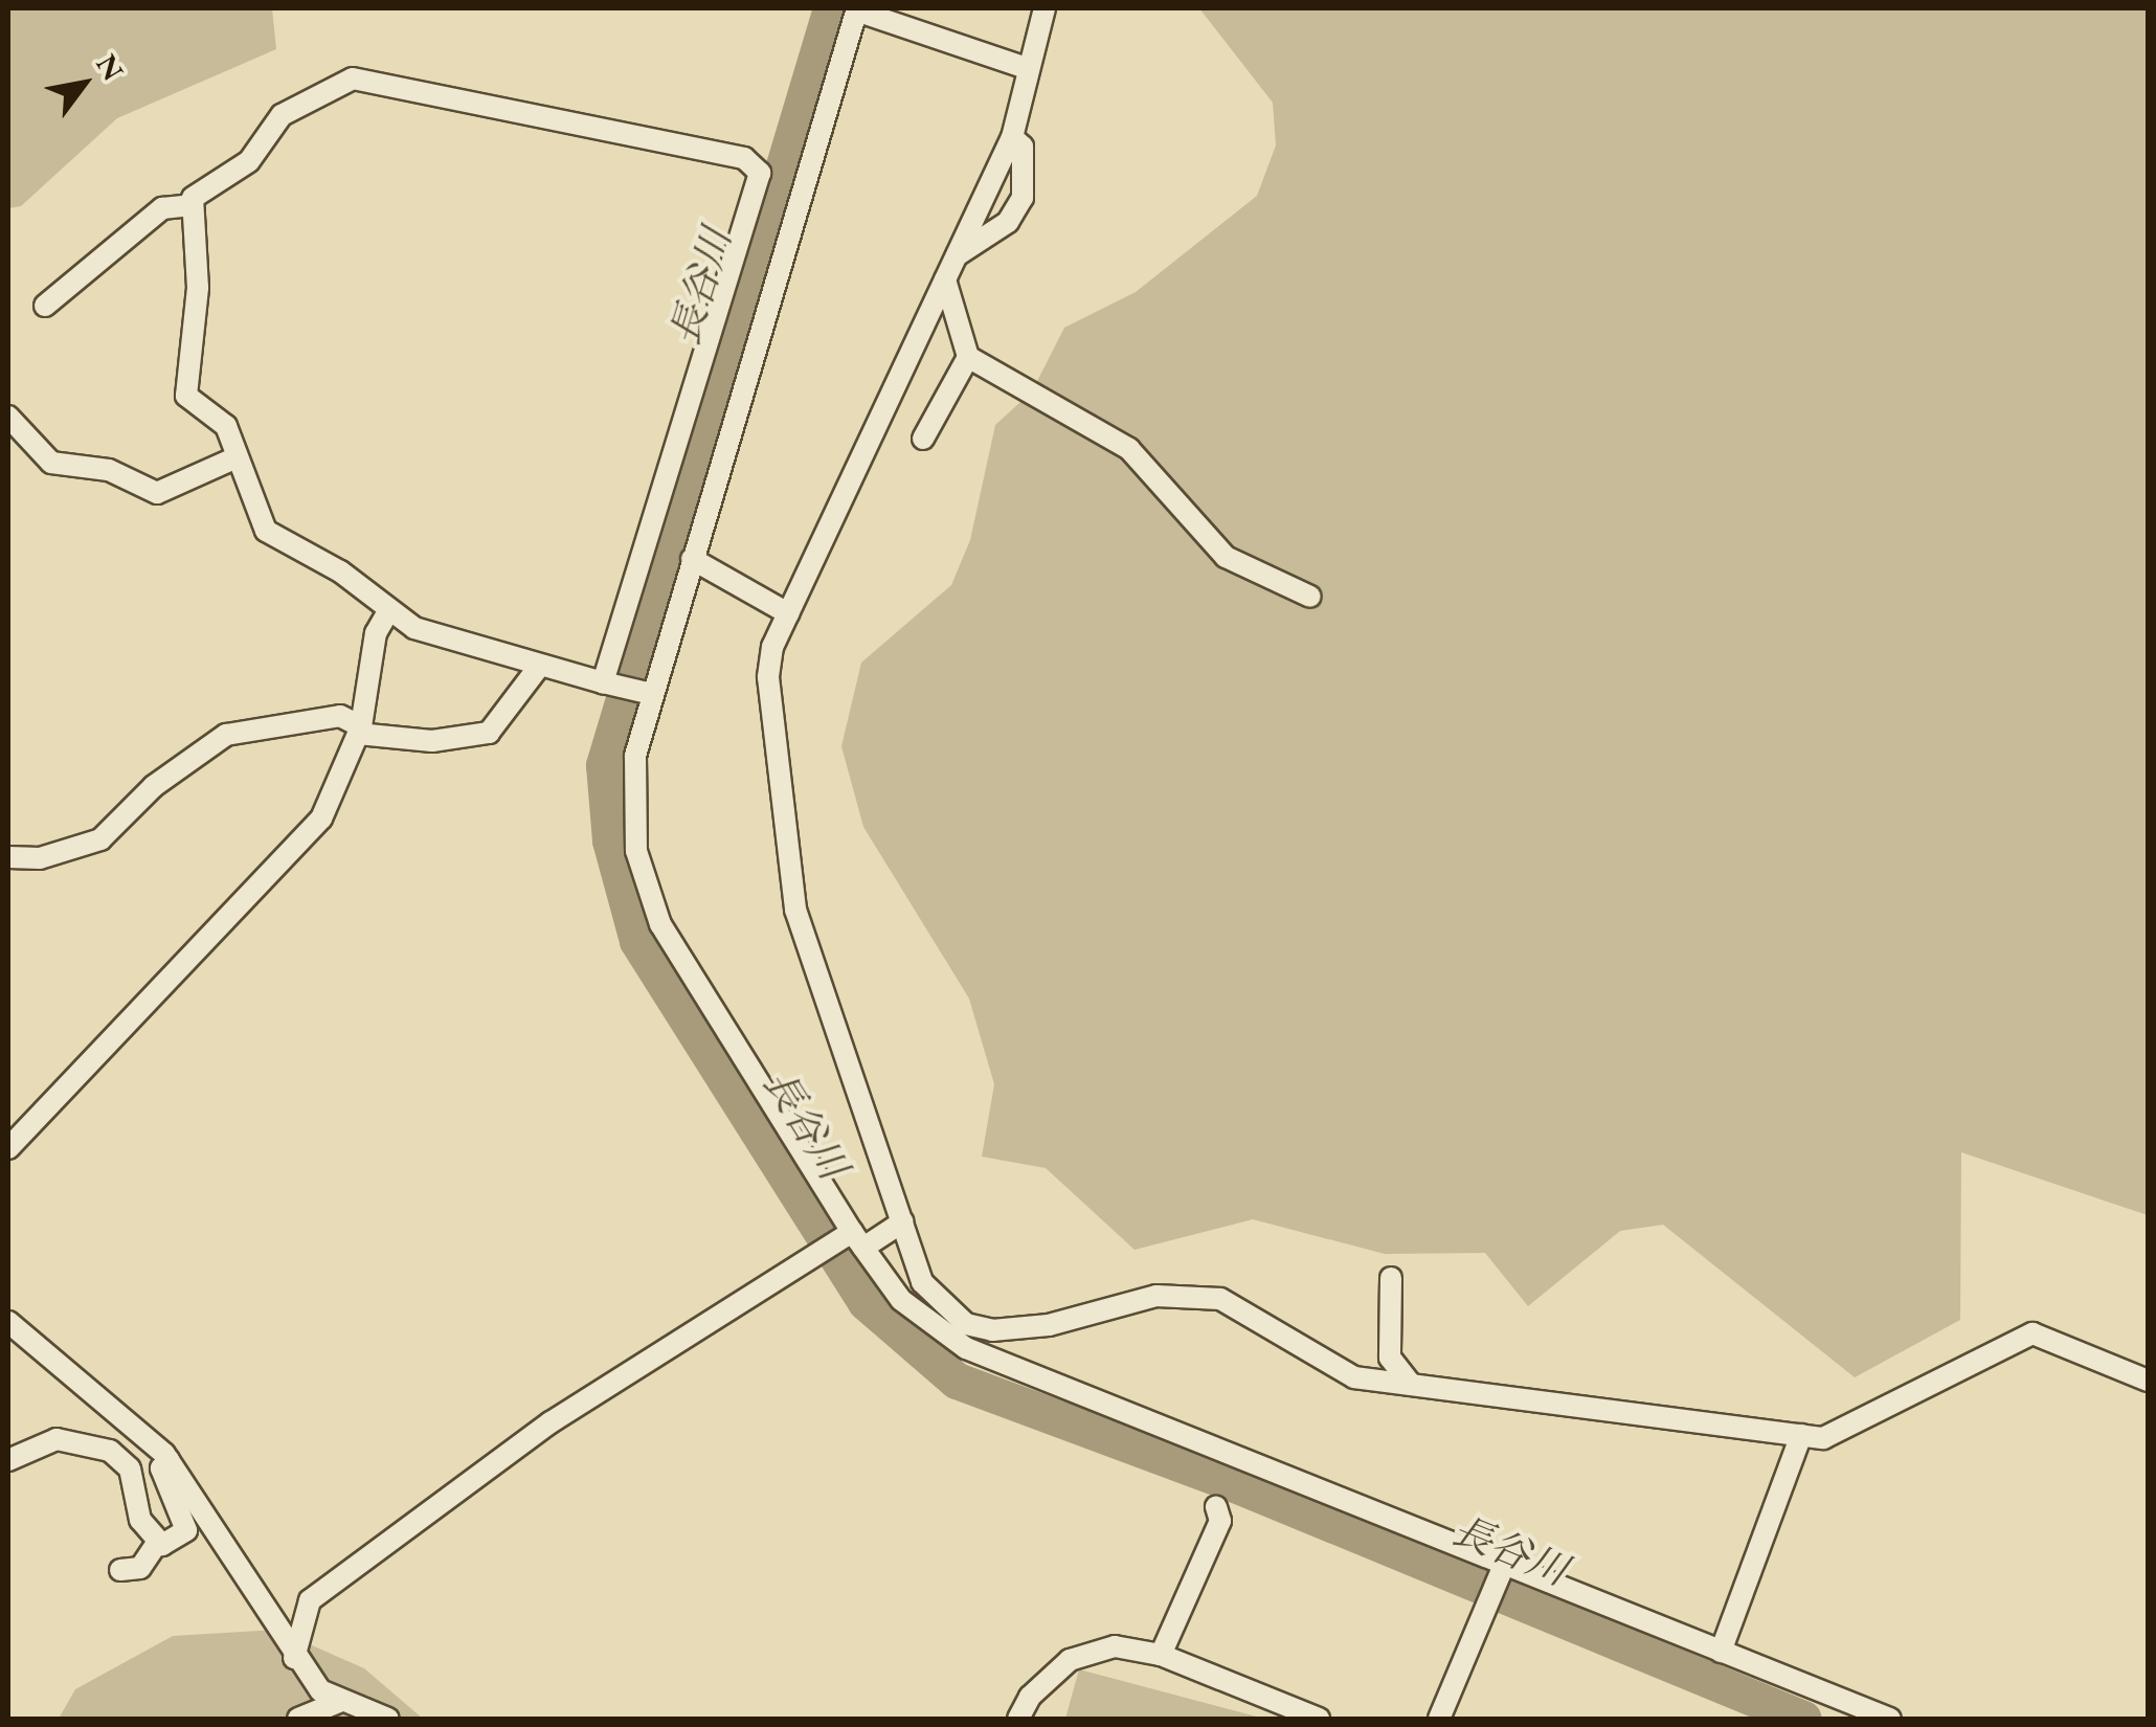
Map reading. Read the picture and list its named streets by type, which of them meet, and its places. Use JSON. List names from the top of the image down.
{
  "water": ["長谷川"],
  "north": "top right"
}
